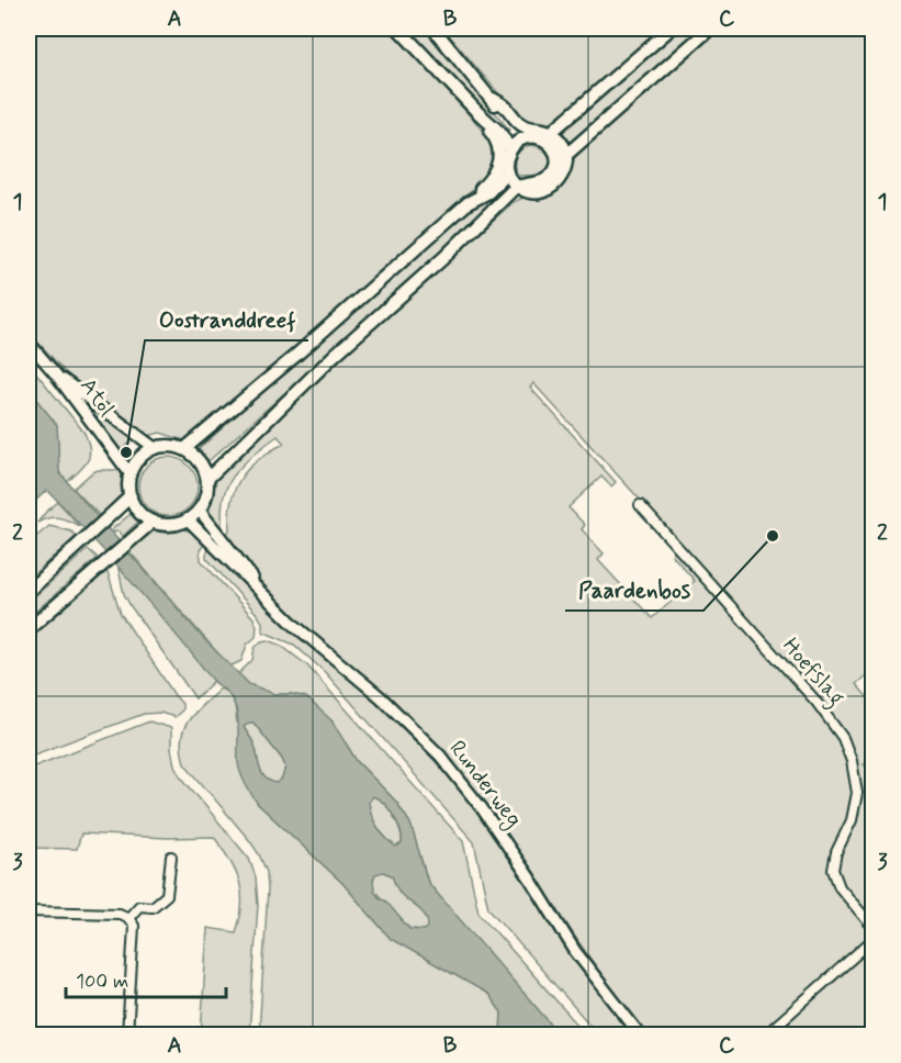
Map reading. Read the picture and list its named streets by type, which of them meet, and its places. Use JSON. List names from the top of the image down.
{
  "streets": {
    "street": ["Atol", "Hoefslag", "Runderweg"]
  },
  "crossings": [
    ["Atol", "Runderweg"]
  ],
  "places": ["Oostranddreef", "Paardenbos"],
  "scale_bar": "100 m",
  "grid": {
    "columns": ["A", "B", "C"],
    "rows": ["1", "2", "3"]
  }
}
